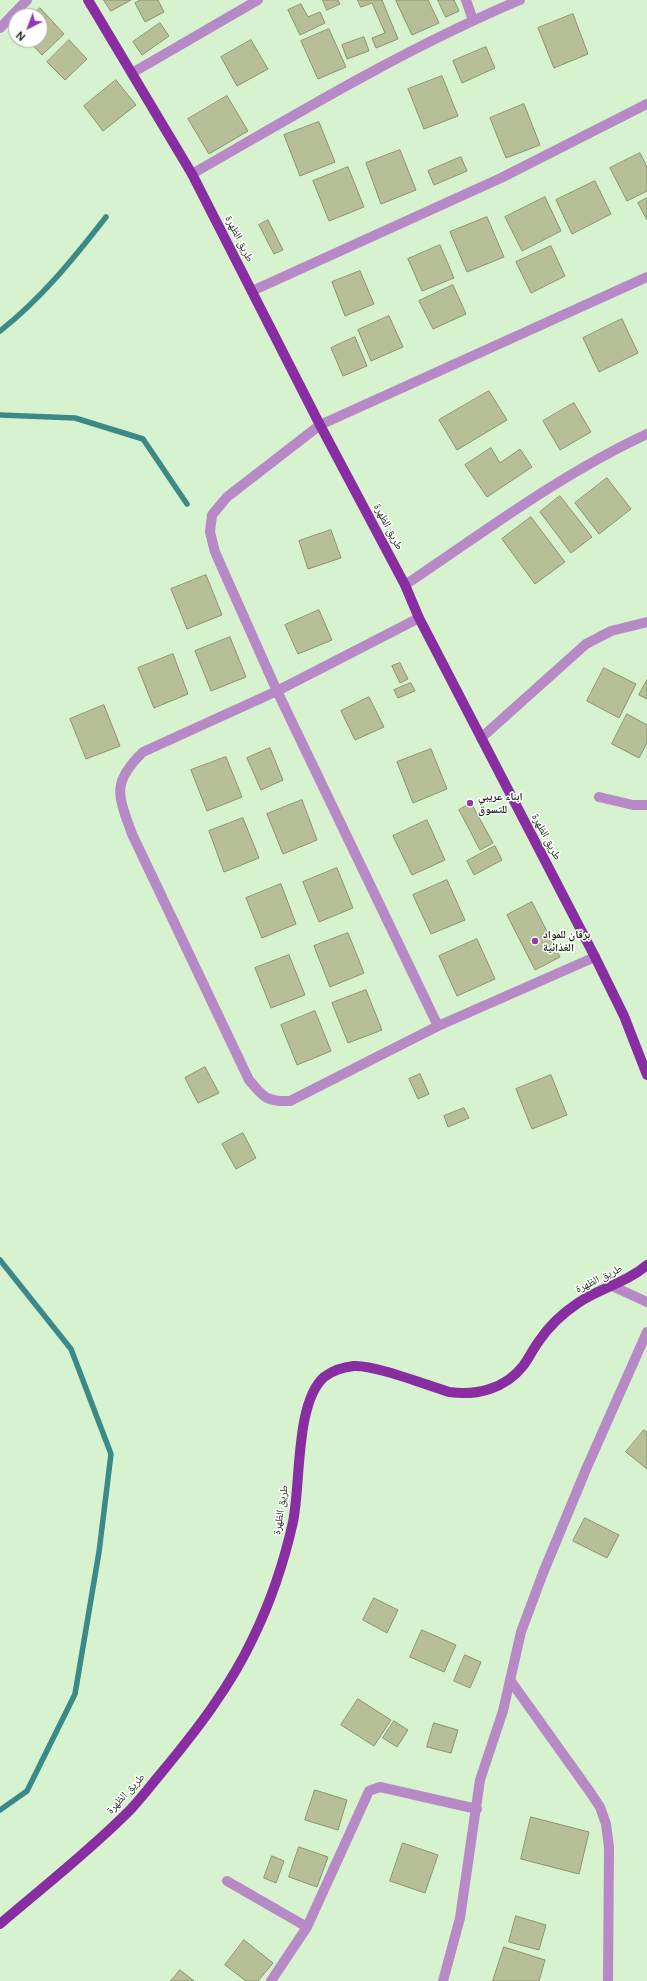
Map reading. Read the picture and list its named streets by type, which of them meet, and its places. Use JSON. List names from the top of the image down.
{
  "streets": {
    "main road": ["طريق الظهرة"]
  },
  "places": ["ابناء عريبي للتسوق", "برقان للمواد الغذائية"],
  "north": "bottom left"
}
